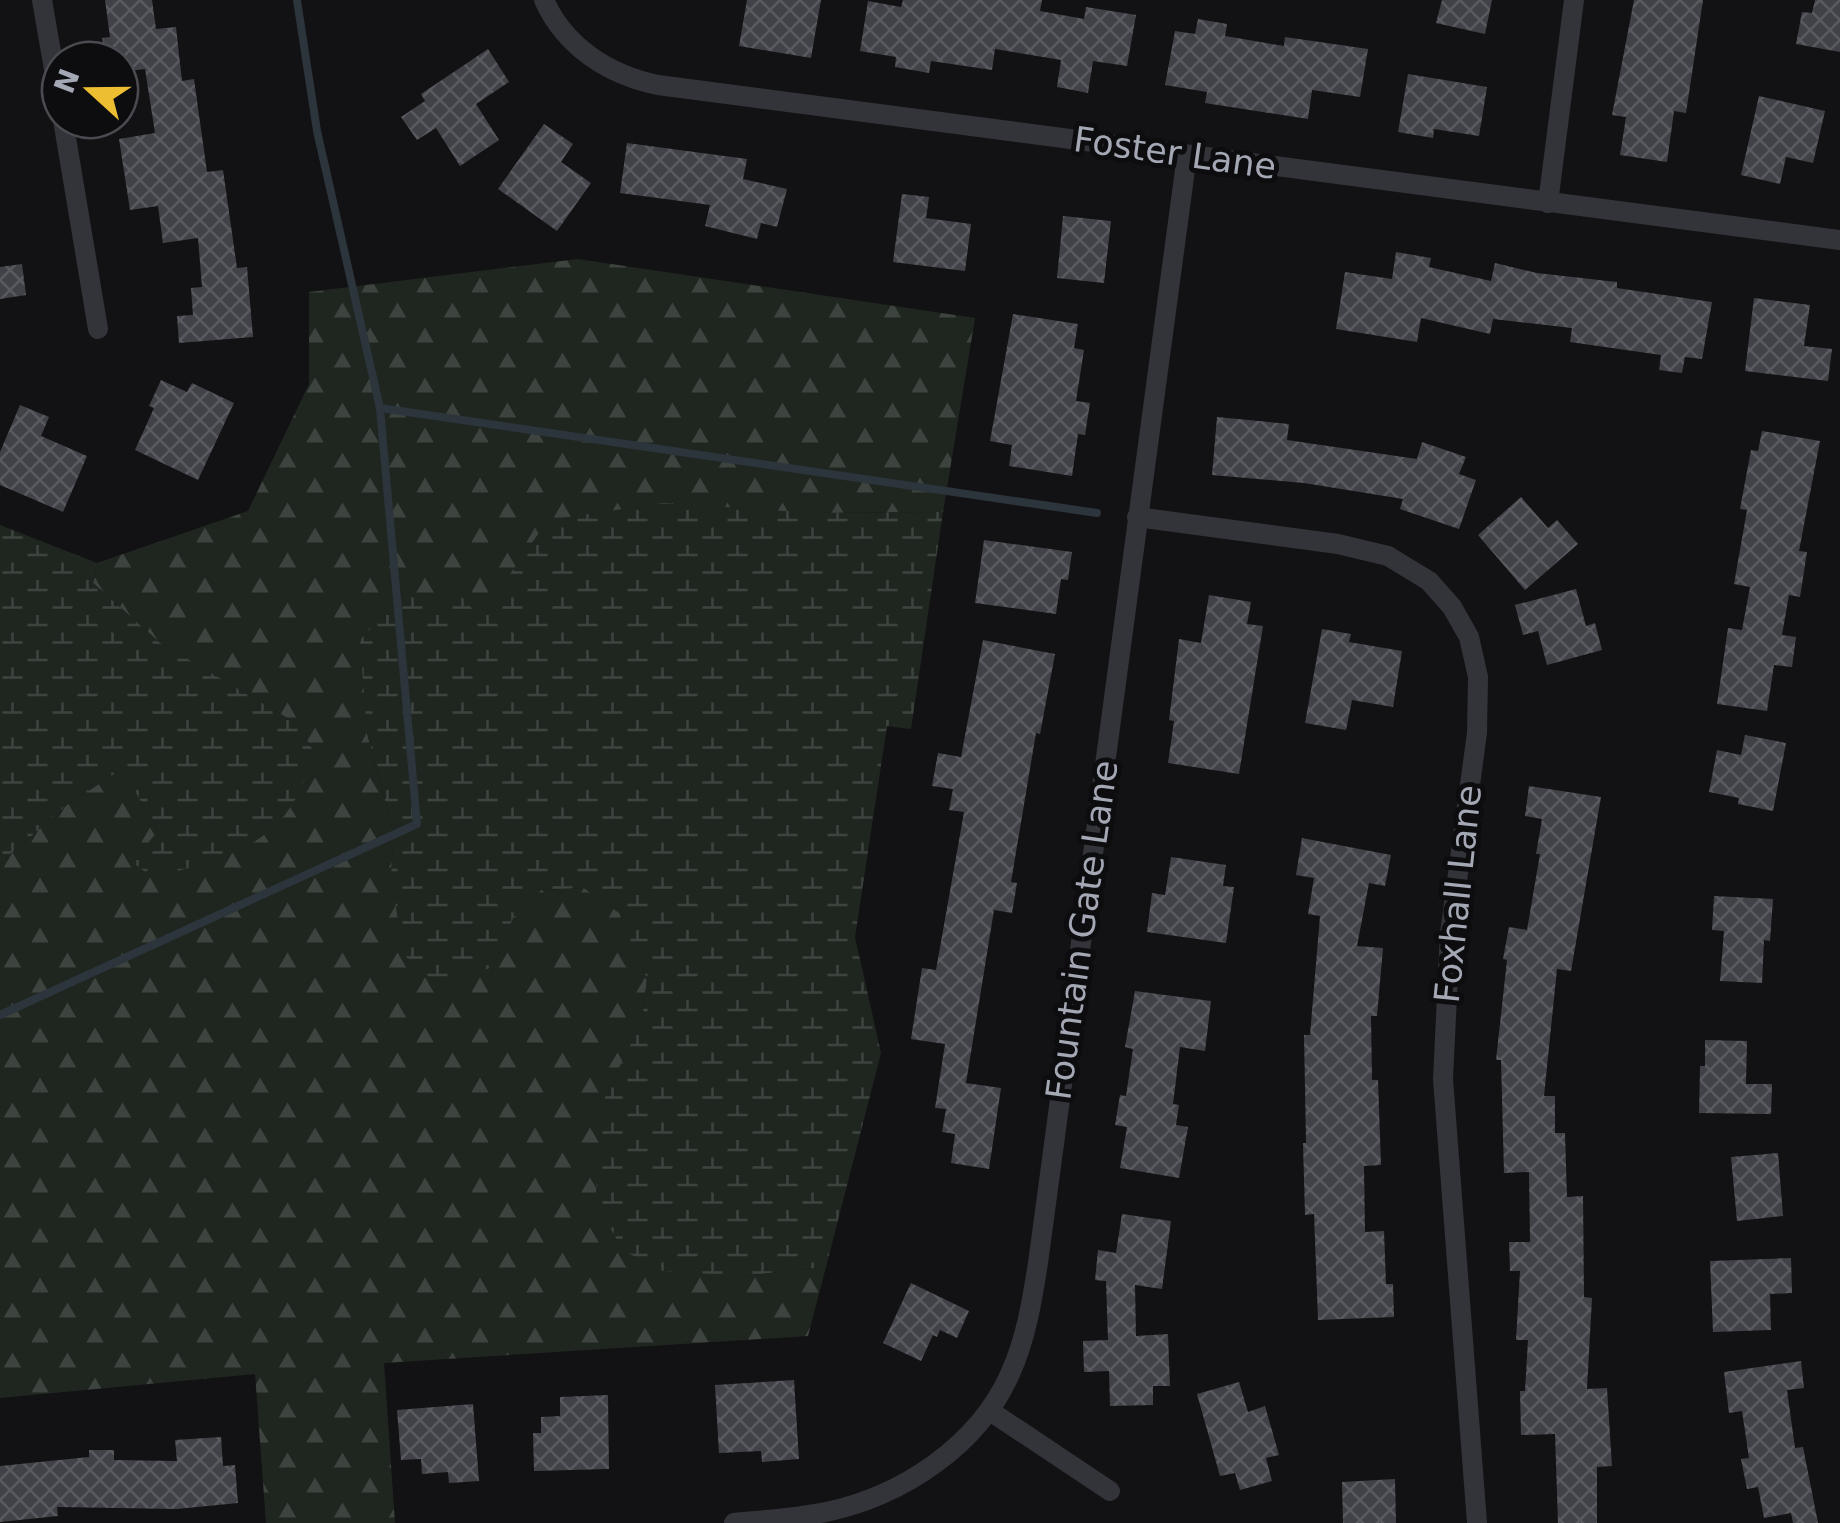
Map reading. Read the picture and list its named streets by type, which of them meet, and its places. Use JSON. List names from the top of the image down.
{
  "streets": {
    "street": ["Foster Lane", "Foxhall Lane", "Fountain Gate Lane"]
  },
  "crossings": [
    ["Foster Lane", "Fountain Gate Lane"],
    ["Foxhall Lane", "Fountain Gate Lane"]
  ],
  "north": "left"
}
